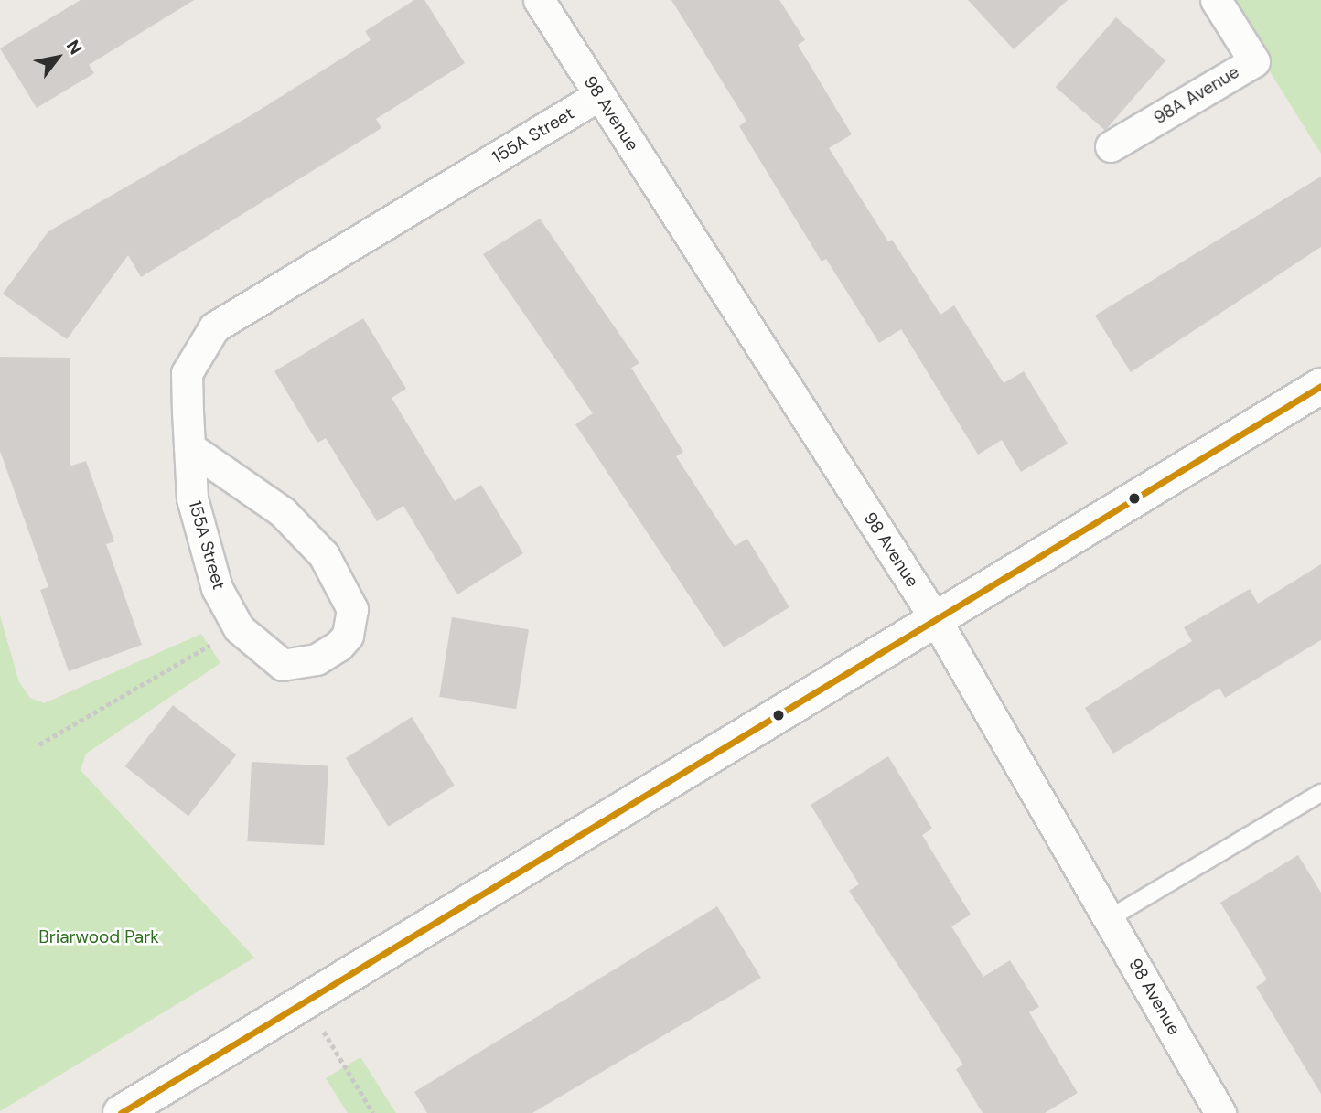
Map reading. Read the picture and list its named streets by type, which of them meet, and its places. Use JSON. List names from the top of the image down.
{
  "streets": {
    "street": ["98A Avenue", "98 Avenue", "155A Street"]
  },
  "crossings": [
    ["98 Avenue", "155A Street"]
  ],
  "parks": ["Briarwood Park"],
  "north": "top right"
}
